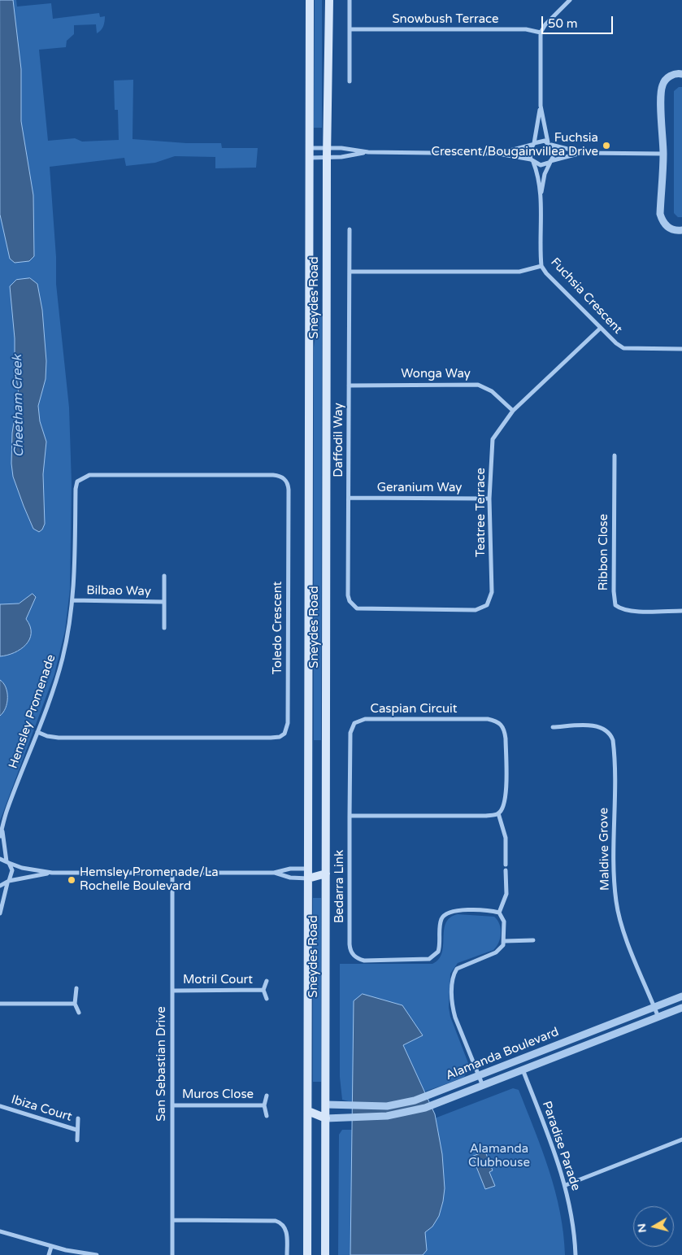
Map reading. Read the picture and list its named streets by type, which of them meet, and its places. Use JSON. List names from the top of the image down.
{
  "streets": {
    "main road": ["Sneydes Road"],
    "street": [
      "Snowbush Terrace",
      "Fuchsia Crescent",
      "Wonga Way",
      "Daffodil Way",
      "Geranium Way",
      "Teatree Terrace",
      "Ribbon Close",
      "Bilbao Way",
      "Toledo Crescent",
      "Caspian Circuit",
      "Hemsley Promenade",
      "Maldive Grove",
      "Bedarra Link",
      "Motril Court",
      "Alamanda Boulevard",
      "San Sebastian Drive",
      "Muros Close",
      "Ibiza Court",
      "Paradise Parade"
    ]
  },
  "crossings": [
    ["Fuchsia Crescent", "Teatree Terrace"],
    ["Sneydes Road", "Alamanda Boulevard"],
    ["Wonga Way", "Daffodil Way"],
    ["Wonga Way", "Teatree Terrace"],
    ["Daffodil Way", "Geranium Way"],
    ["Daffodil Way", "Teatree Terrace"],
    ["Geranium Way", "Teatree Terrace"],
    ["Bilbao Way", "Hemsley Promenade"],
    ["Toledo Crescent", "Hemsley Promenade"],
    ["Caspian Circuit", "Bedarra Link"],
    ["Maldive Grove", "Alamanda Boulevard"],
    ["Motril Court", "San Sebastian Drive"],
    ["Alamanda Boulevard", "Paradise Parade"],
    ["San Sebastian Drive", "Muros Close"]
  ],
  "water": ["Cheetham Creek"],
  "parks": ["Alamanda Clubhouse"],
  "places": ["Fuchsia Crescent/Bougainvillea Drive", "Hemsley Promenade/La Rochelle Boulevard"],
  "scale_bar": "50 m",
  "north": "left"
}
